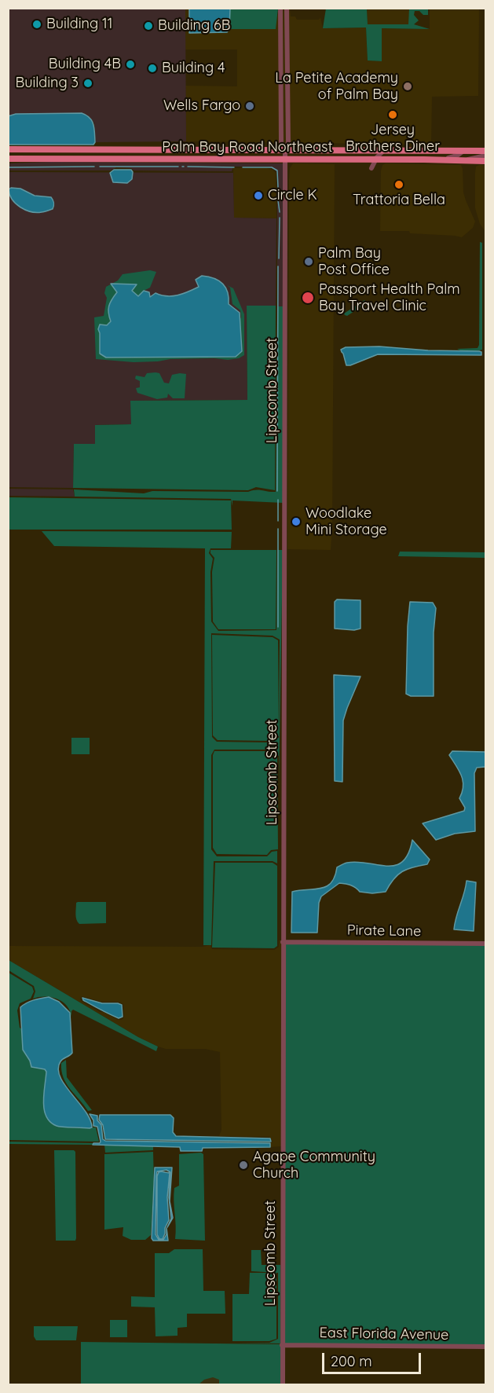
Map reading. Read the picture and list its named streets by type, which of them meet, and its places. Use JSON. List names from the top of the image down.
{
  "streets": {
    "main road": ["Palm Bay Road Northeast"],
    "street": ["Lipscomb Street", "Pirate Lane", "East Florida Avenue"]
  },
  "crossings": [
    ["Palm Bay Road Northeast", "Lipscomb Street"],
    ["Lipscomb Street", "Pirate Lane"],
    ["Lipscomb Street", "East Florida Avenue"]
  ],
  "places": [
    "Building 11",
    "Building 6B",
    "Building 4B",
    "Building 4",
    "Building 3",
    "La Petite Academy of Palm Bay",
    "Wells Fargo",
    "Jersey Brothers Diner",
    "Trattoria Bella",
    "Circle K",
    "Palm Bay Post Office",
    "Passport Health Palm Bay Travel Clinic",
    "Woodlake Mini Storage",
    "Agape Community Church"
  ],
  "scale_bar": "200 m"
}
